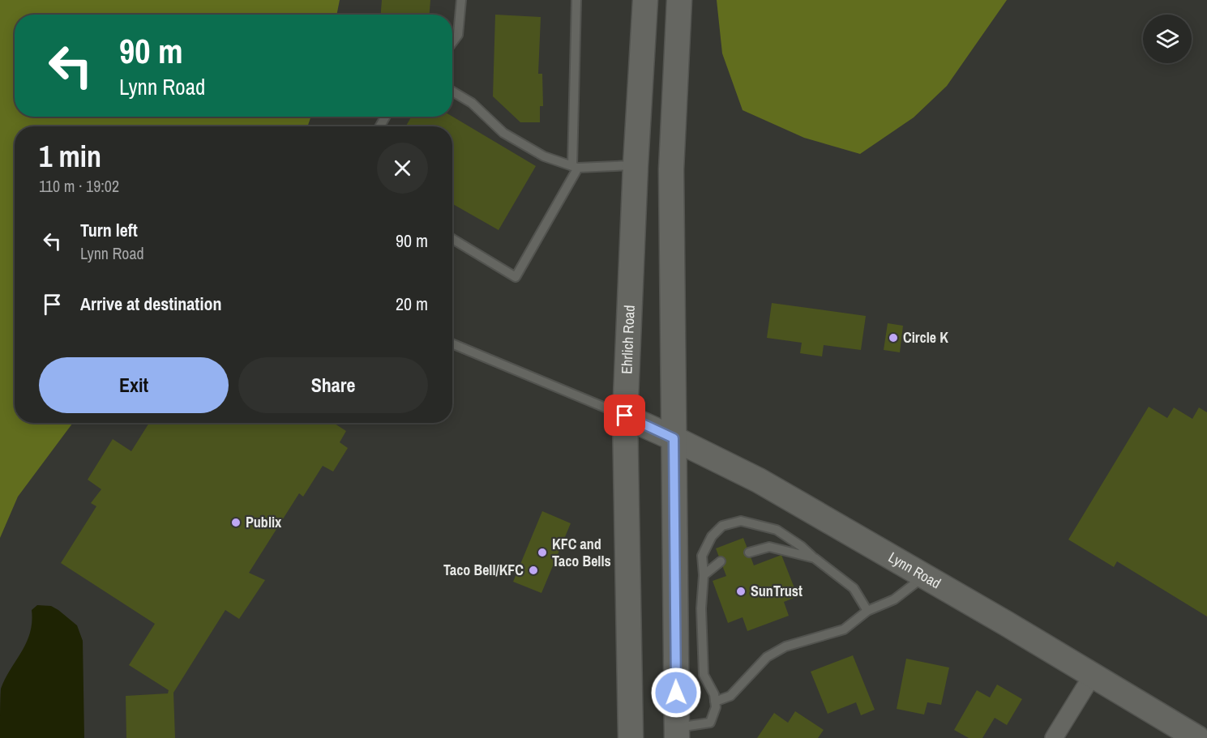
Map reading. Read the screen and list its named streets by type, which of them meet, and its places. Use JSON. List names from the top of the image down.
{
  "streets": {
    "main road": ["Ehrlich Road", "Lynn Road"]
  },
  "crossings": [
    ["Ehrlich Road", "Lynn Road"]
  ],
  "places": [
    "Circle K",
    "Publix",
    "KFC and Taco Bells",
    "Taco Bell/KFC",
    "SunTrust"
  ],
  "page": {
    "turn": ["90 m", "Lynn Road"],
    "heading": ["1 min", "110 m · 19:02"],
    "list": [
      {
        "name": "Turn left",
        "note": "Lynn Road",
        "value": "90 m"
      },
      {
        "name": "Arrive at destination",
        "value": "20 m"
      }
    ],
    "buttons": ["Exit", "Share"]
  }
}
